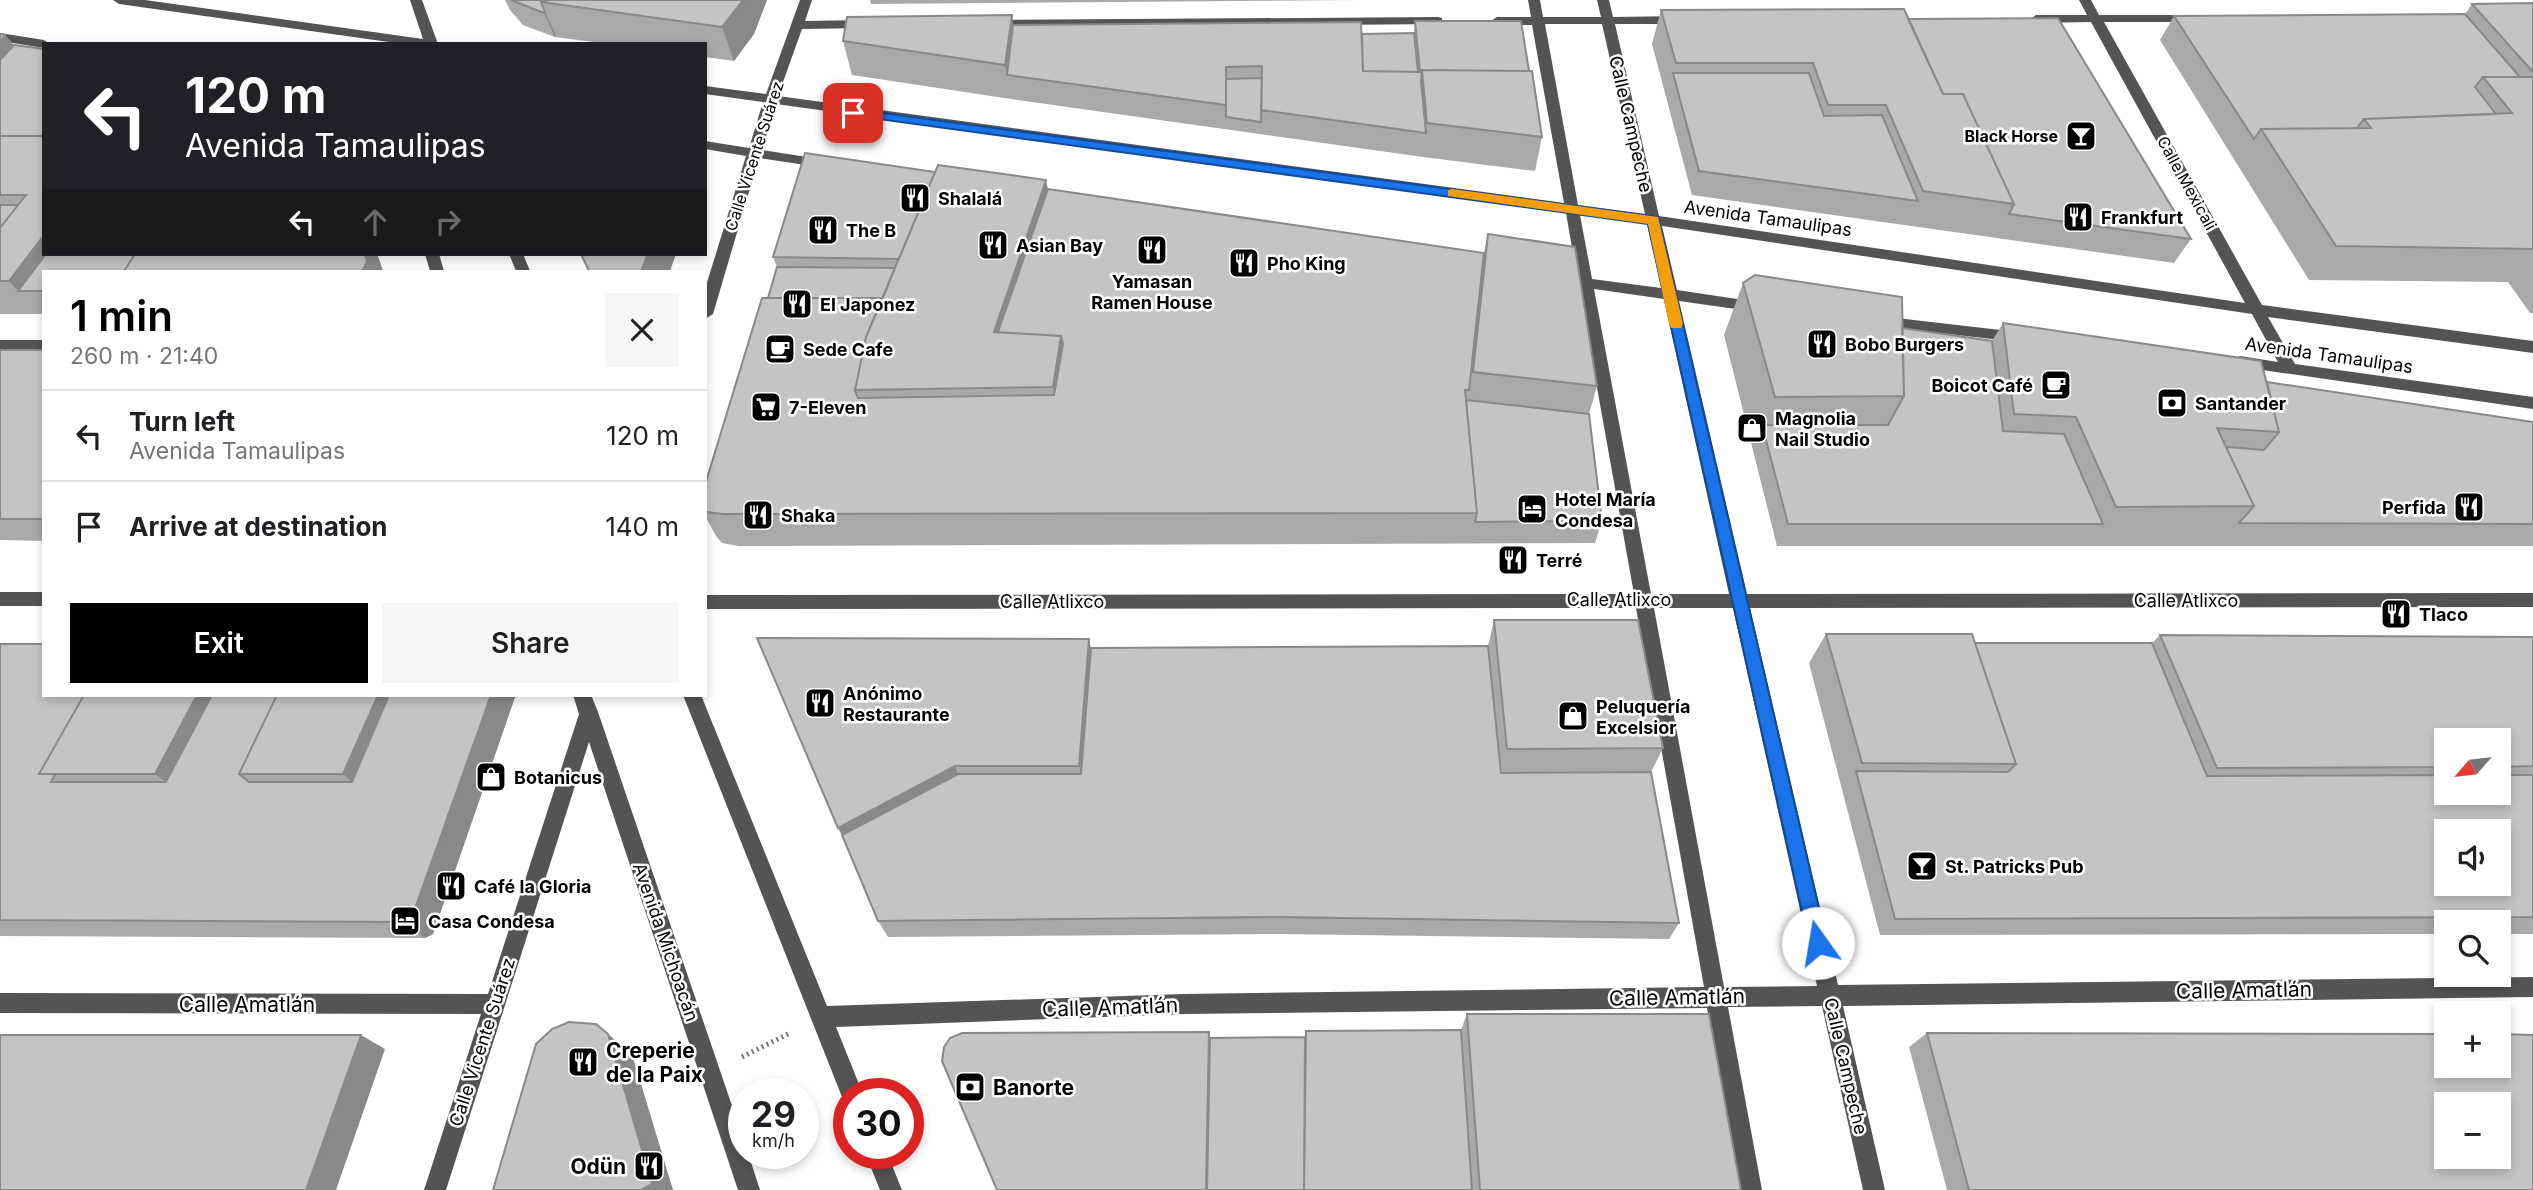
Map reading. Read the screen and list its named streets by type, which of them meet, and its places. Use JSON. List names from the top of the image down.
{
  "streets": {
    "street": [
      "Calle Campeche",
      "Calle Vicente Suárez",
      "Calle Mexicali",
      "Avenida Tamaulipas",
      "Calle Atlixco",
      "Avenida Michoacán",
      "Calle Amatlán"
    ]
  },
  "crossings": [
    ["Calle Campeche", "Avenida Tamaulipas"],
    ["Calle Campeche", "Calle Atlixco"],
    ["Calle Campeche", "Calle Amatlán"],
    ["Calle Vicente Suárez", "Avenida Tamaulipas"],
    ["Calle Vicente Suárez", "Avenida Michoacán"],
    ["Calle Vicente Suárez", "Calle Amatlán"],
    ["Calle Mexicali", "Avenida Tamaulipas"]
  ],
  "places": {
    "bar": ["Black Horse", "St. Patricks Pub"],
    "restaurant": [
      "Shalalá",
      "Frankfurt",
      "The B",
      "Asian Bay",
      "Yamasan Ramen House",
      "Pho King",
      "El Japonez",
      "Bobo Burgers",
      "Perfida",
      "Shaka",
      "Terré",
      "Tlaco",
      "Anónimo Restaurante",
      "Café la Gloria",
      "Creperie de la Paix",
      "Odün"
    ],
    "cafe": ["Sede Cafe", "Boicot Café"],
    "bank": ["Santander", "Banorte"],
    "supermarket": ["7-Eleven"],
    "shop": ["Magnolia Nail Studio", "Peluquería Excelsior", "Botanicus"],
    "hotel": ["Hotel María Condesa", "Casa Condesa"]
  },
  "north": "bottom left",
  "page": {
    "turn": ["120 m", "Avenida Tamaulipas"],
    "heading": ["1 min", "260 m · 21:40"],
    "list": [
      {
        "name": "Turn left",
        "note": "Avenida Tamaulipas",
        "value": "120 m"
      },
      {
        "name": "Arrive at destination",
        "value": "140 m"
      }
    ],
    "buttons": ["Exit", "Share"],
    "map_buttons": ["+", "−"],
    "speed": "29 km/h",
    "limit": "30"
  }
}
